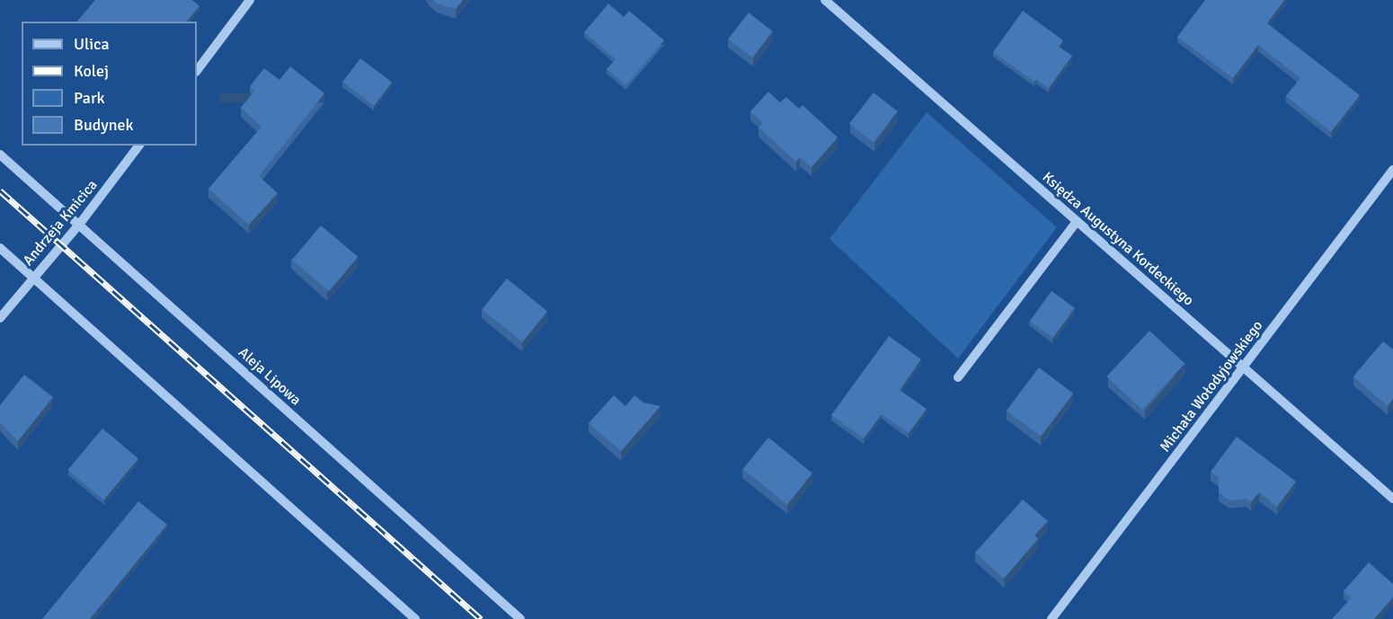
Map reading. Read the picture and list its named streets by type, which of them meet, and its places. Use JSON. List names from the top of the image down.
{
  "streets": {
    "street": [
      "Andrzeja Kmicica",
      "Księdza Augustyna Kordeckiego",
      "Aleja Lipowa",
      "Michała Wołodyjowskiego"
    ]
  },
  "crossings": [
    ["Andrzeja Kmicica", "Aleja Lipowa"],
    ["Księdza Augustyna Kordeckiego", "Michała Wołodyjowskiego"]
  ],
  "legend": [
    "Ulica",
    "Kolej",
    "Park",
    "Budynek"
  ]
}
